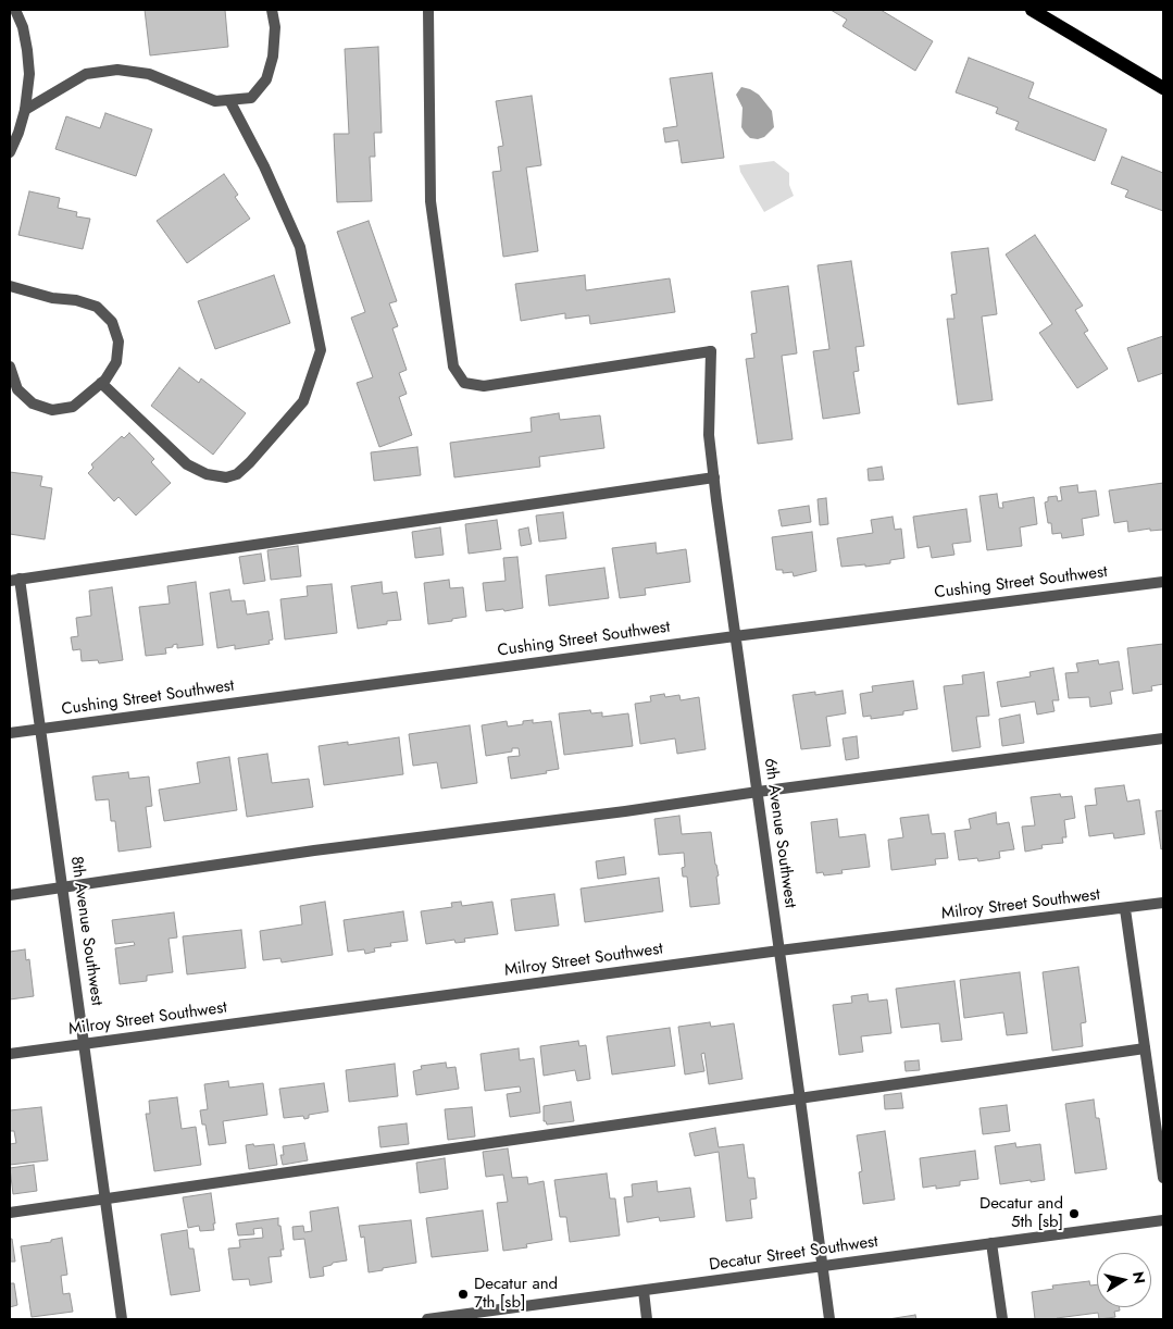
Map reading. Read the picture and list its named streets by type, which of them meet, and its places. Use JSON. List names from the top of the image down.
{
  "streets": {
    "street": [
      "Cushing Street Southwest",
      "6th Avenue Southwest",
      "Milroy Street Southwest",
      "8th Avenue Southwest",
      "Decatur Street Southwest"
    ]
  },
  "crossings": [
    ["Cushing Street Southwest", "6th Avenue Southwest"],
    ["Cushing Street Southwest", "8th Avenue Southwest"],
    ["6th Avenue Southwest", "Milroy Street Southwest"],
    ["6th Avenue Southwest", "Decatur Street Southwest"],
    ["Milroy Street Southwest", "8th Avenue Southwest"]
  ],
  "places": ["Decatur and 5th [sb]", "Decatur and 7th [sb]"],
  "north": "right"
}
